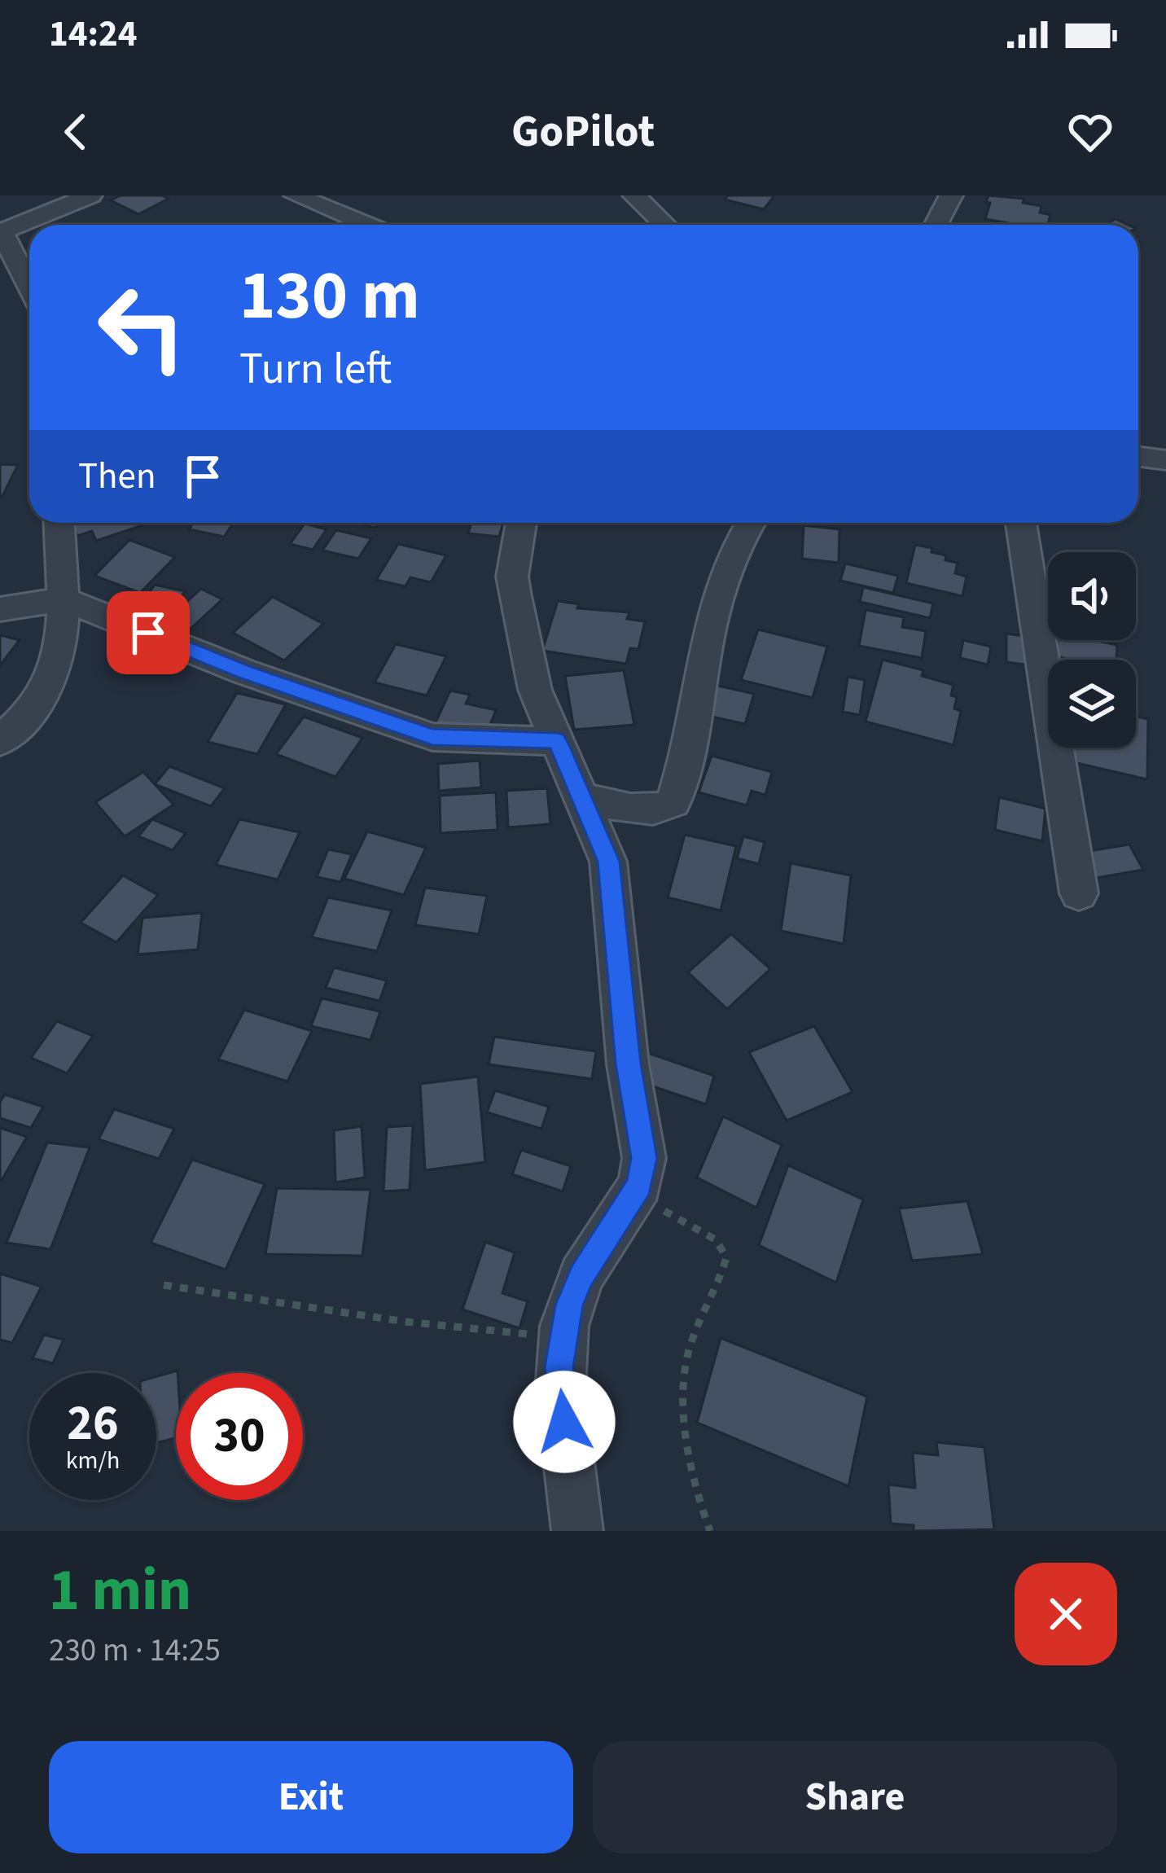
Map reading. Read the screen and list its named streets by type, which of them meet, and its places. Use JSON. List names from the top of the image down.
{
  "page": {
    "status": "14:24",
    "header": "GoPilot",
    "turn": ["130 m", "Turn left"],
    "then": "Then",
    "speed": "26 km/h",
    "limit": "30",
    "heading": ["1 min", "230 m · 14:25"],
    "buttons": ["Exit", "Share"]
  }
}
